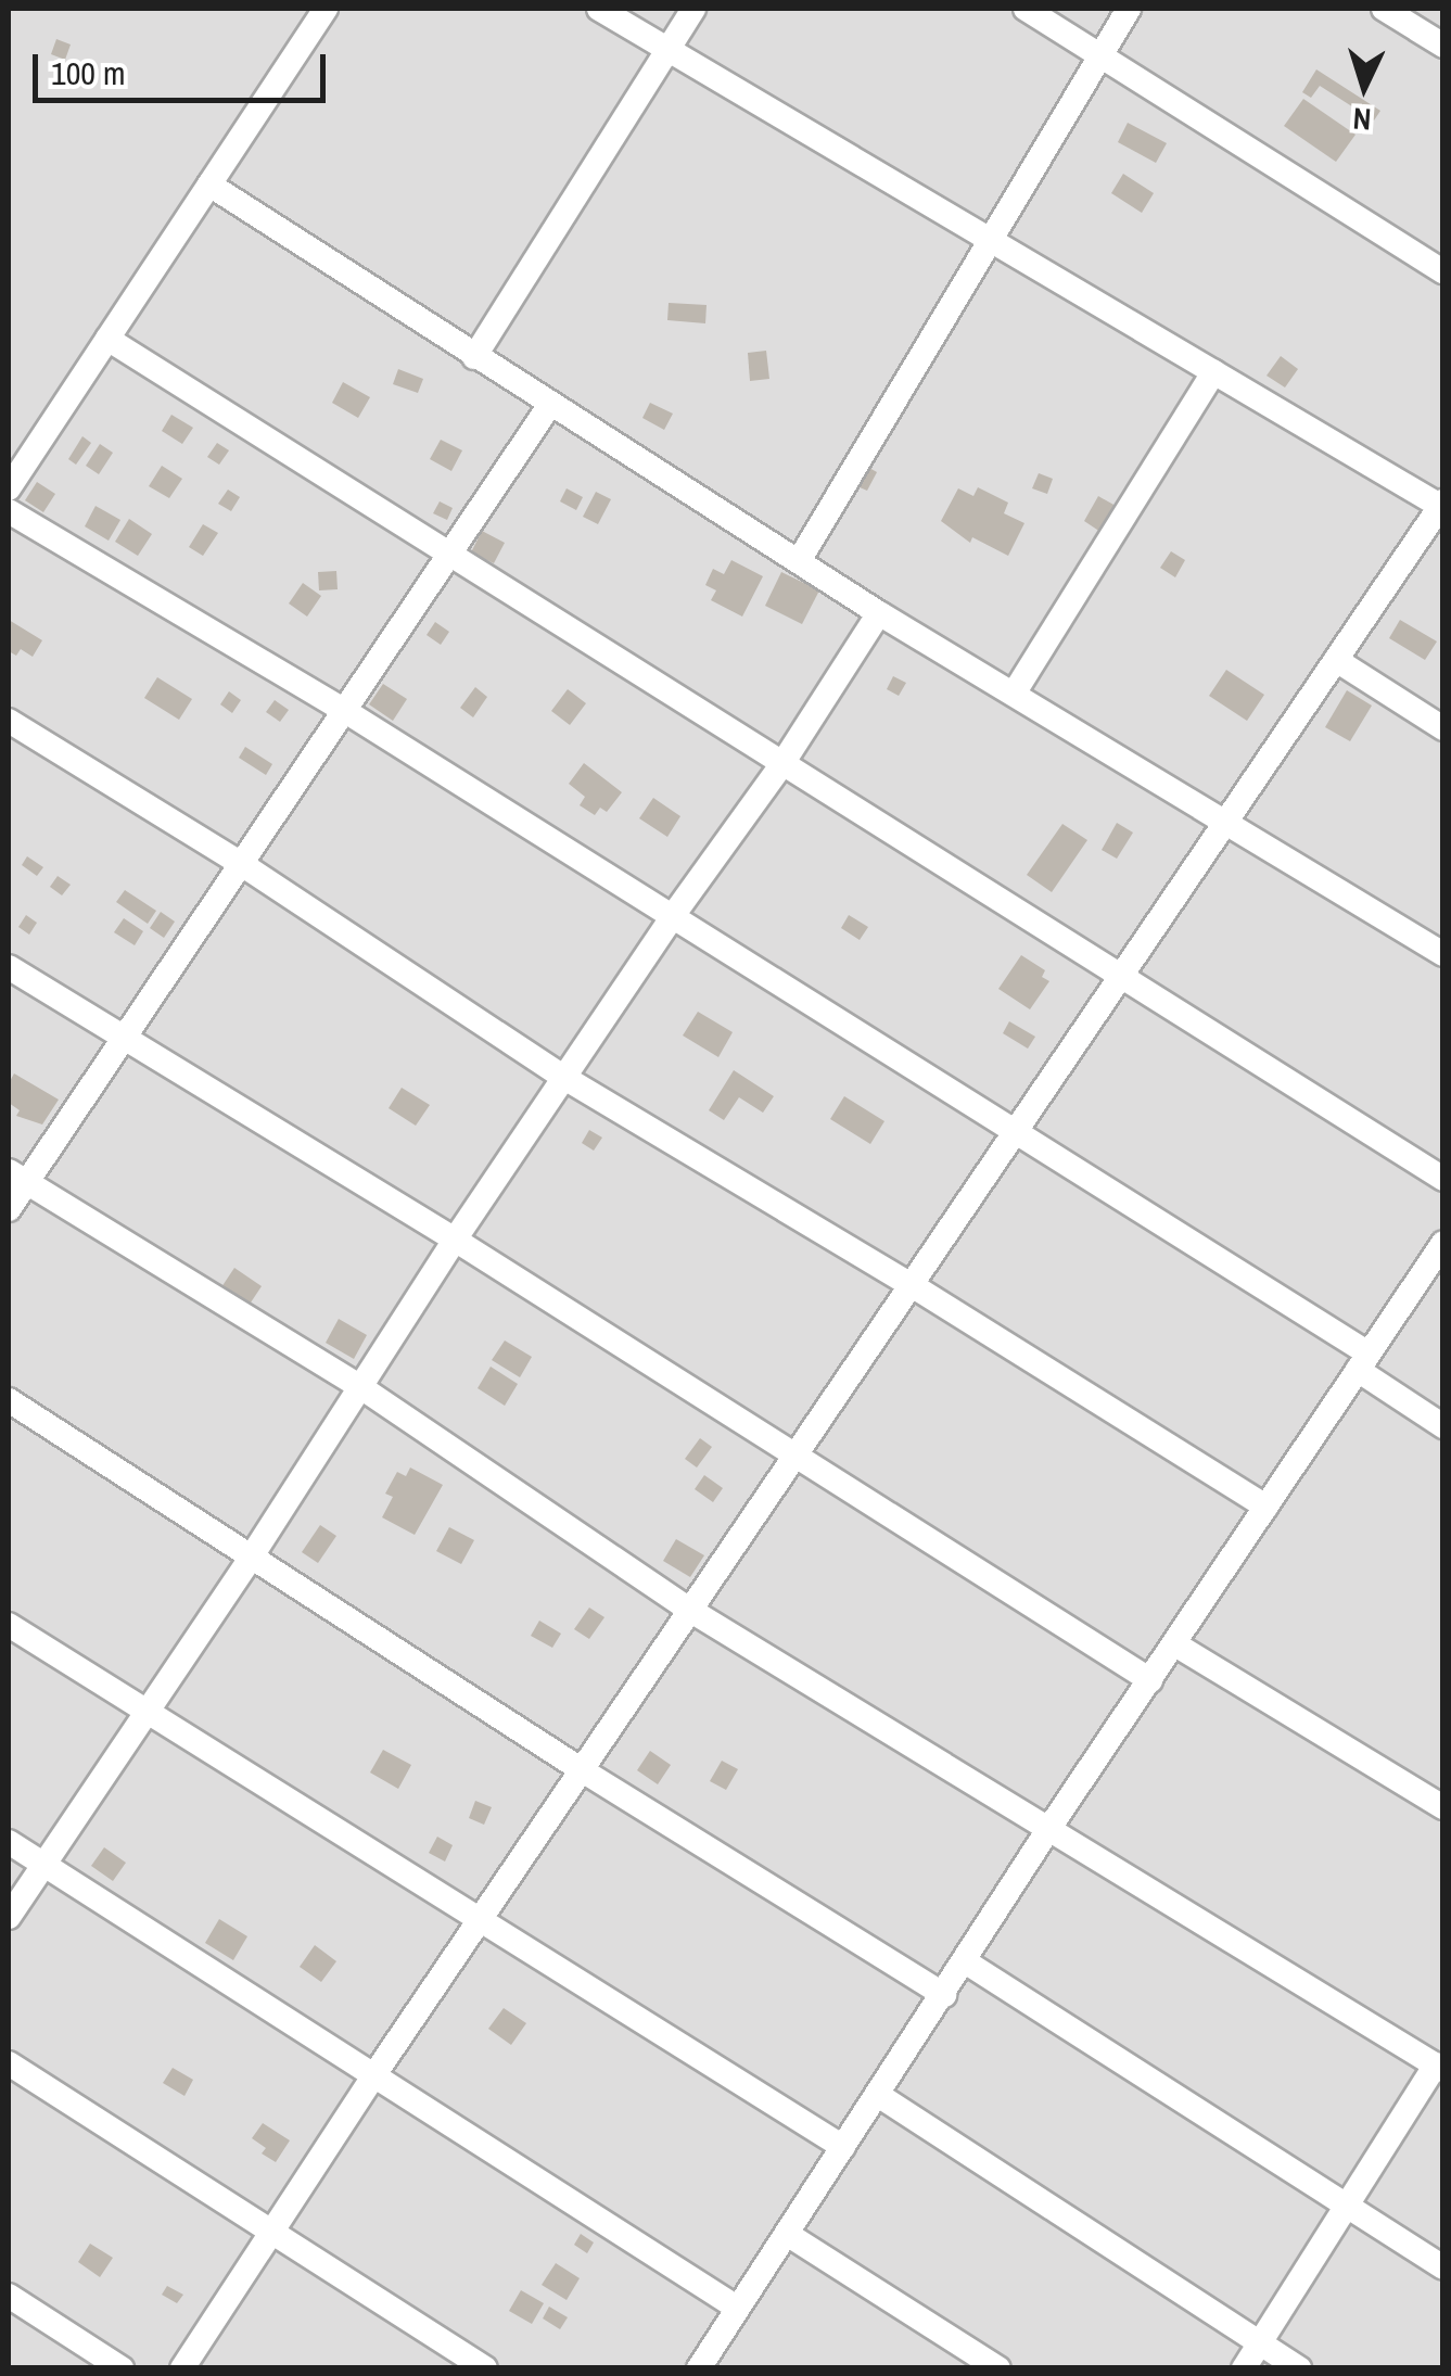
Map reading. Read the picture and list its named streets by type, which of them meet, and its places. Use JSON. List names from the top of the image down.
{
  "scale_bar": "100 m",
  "north": "bottom"
}
